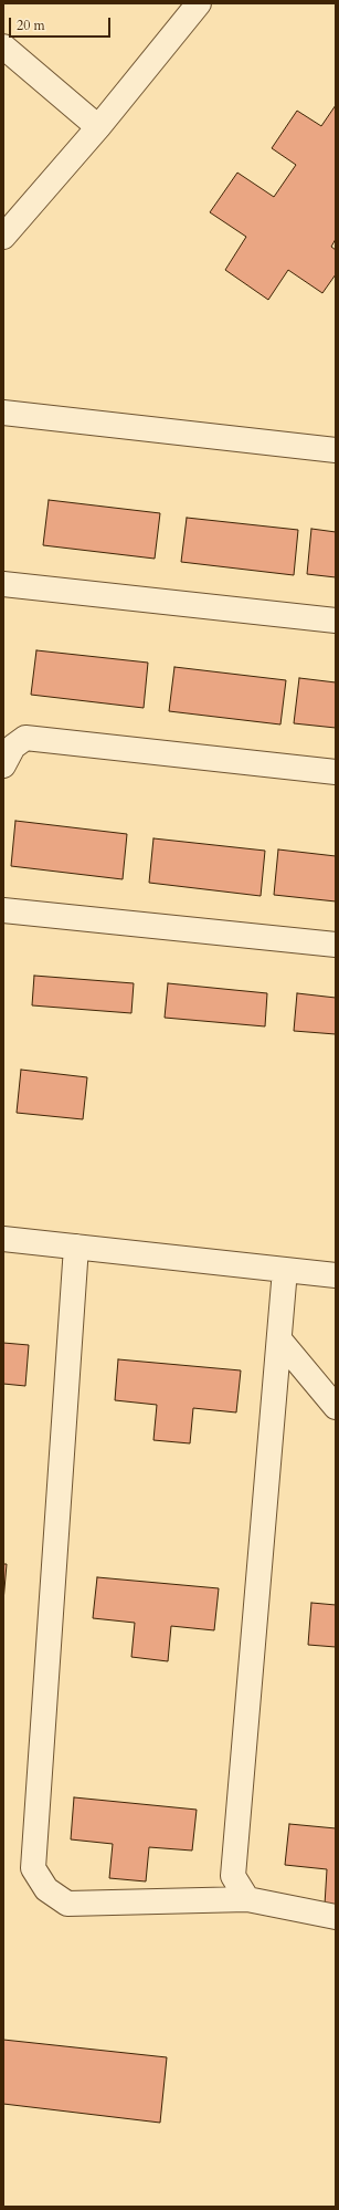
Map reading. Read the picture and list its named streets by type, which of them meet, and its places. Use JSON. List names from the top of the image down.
{
  "scale_bar": "20 m"
}
